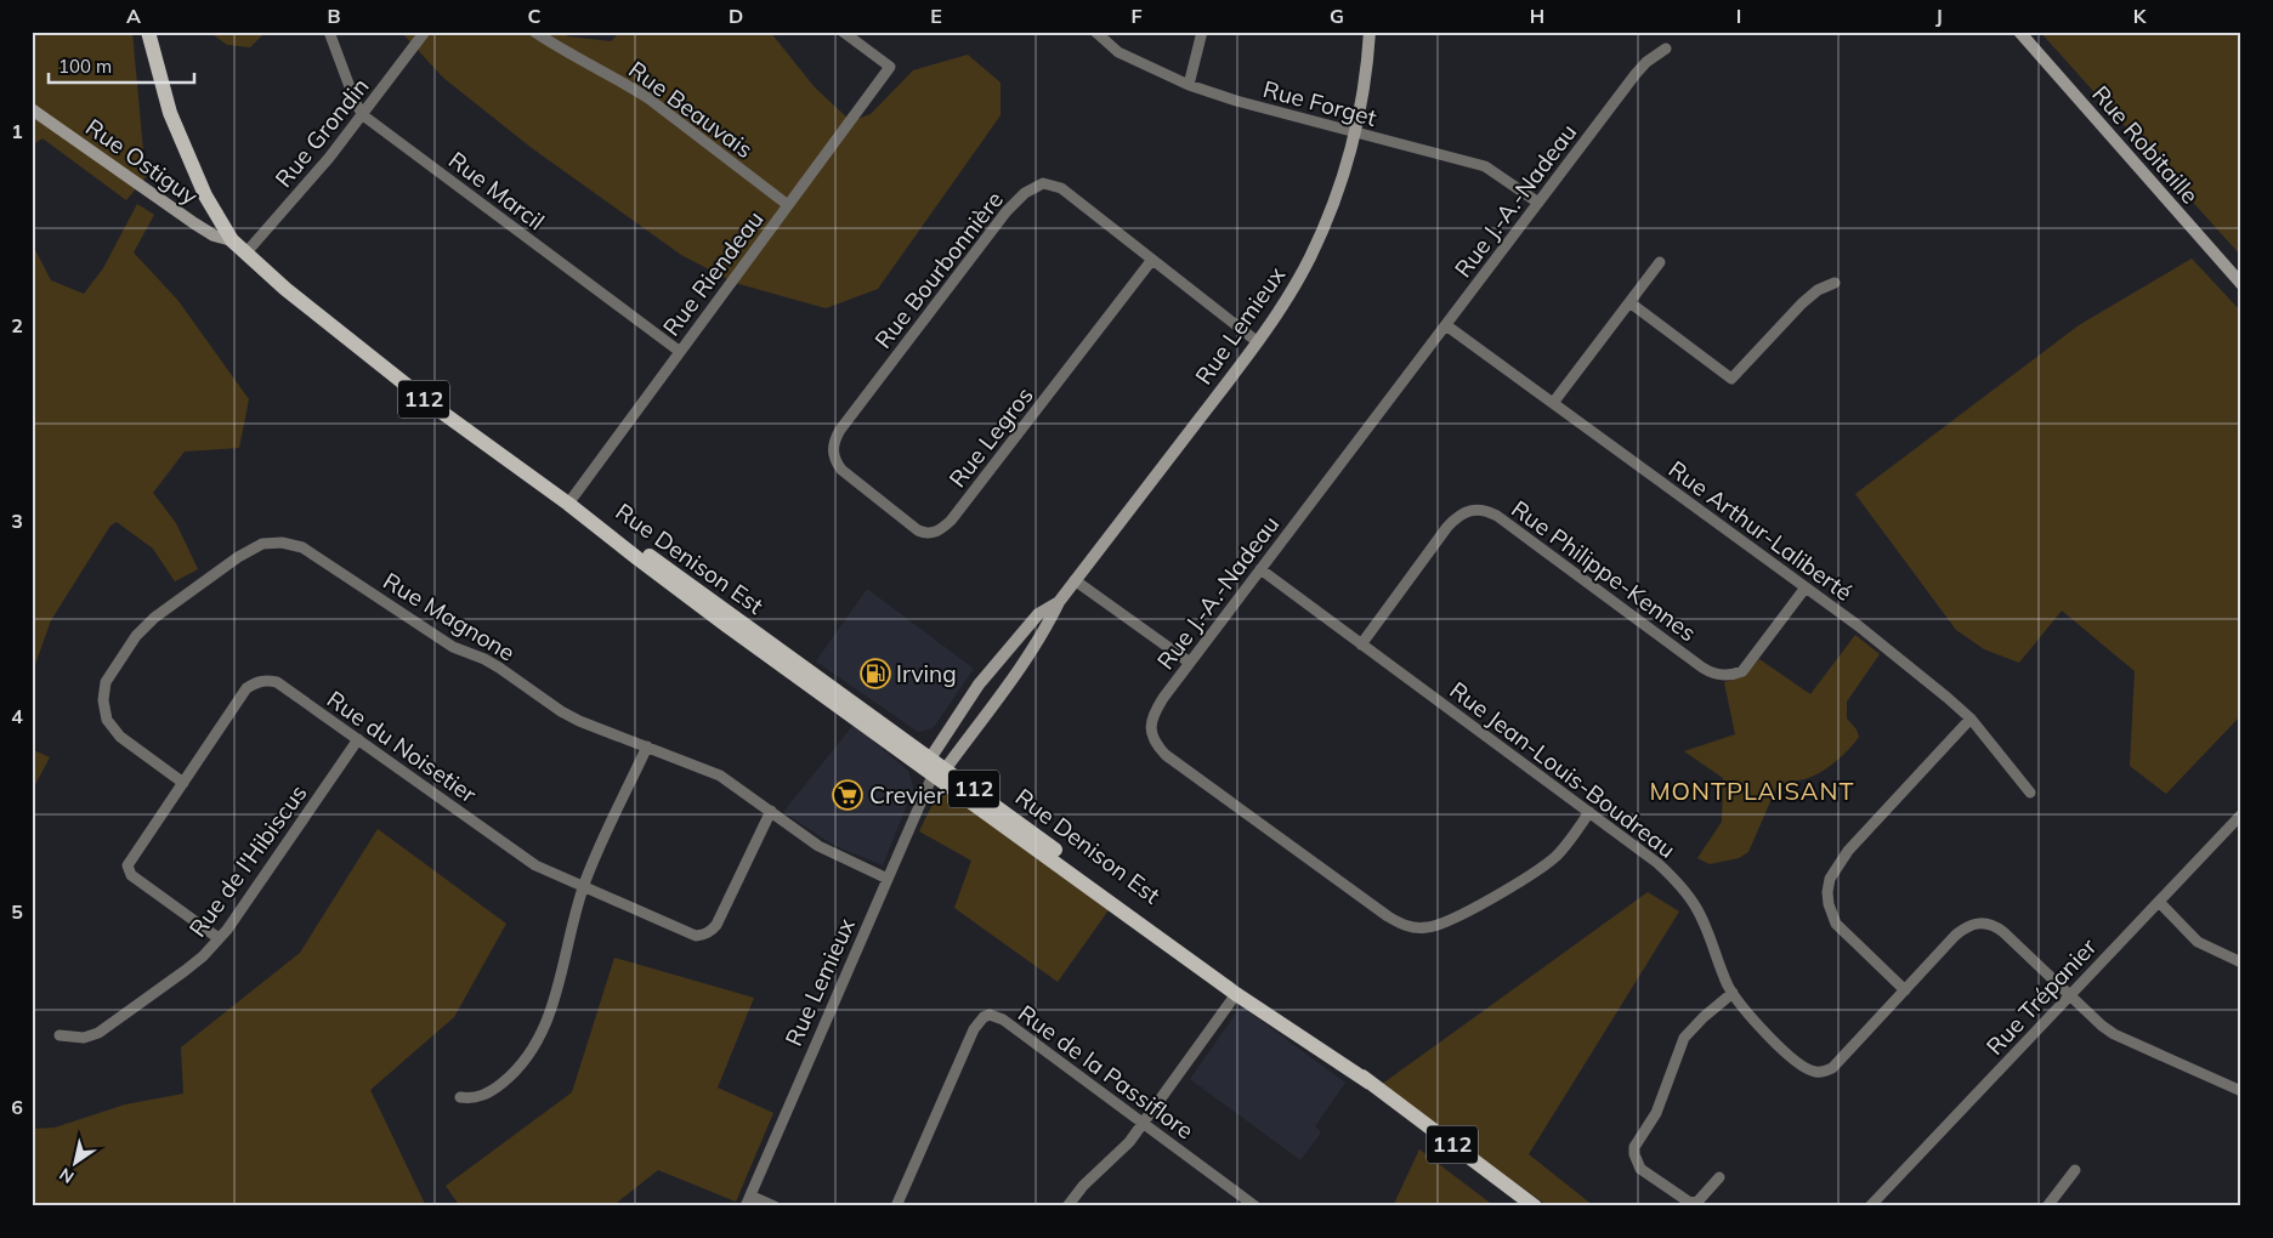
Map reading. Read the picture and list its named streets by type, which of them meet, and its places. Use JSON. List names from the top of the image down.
{
  "streets": {
    "main road": ["112", "Rue Denison Est"],
    "street": [
      "Rue Forget",
      "Rue Beauvais",
      "Rue Grondin",
      "Rue Robitaille",
      "Rue Ostiguy",
      "Rue Marcil",
      "Rue J.-A.-Nadeau",
      "Rue Bourbonnière",
      "Rue Riendeau",
      "Rue Lemieux",
      "Rue Legros",
      "Rue Arthur-Laliberté",
      "Rue Philippe-Kennes",
      "Rue Magnone",
      "Rue du Noisetier",
      "Rue Jean-Louis-Boudreau",
      "Rue de l'Hibiscus",
      "Rue Trépanier",
      "Rue de la Passiflore"
    ]
  },
  "crossings": [
    ["Rue Forget", "Rue J.-A.-Nadeau"],
    ["Rue Forget", "Rue Lemieux"],
    ["Rue Beauvais", "Rue Riendeau"],
    ["Rue Grondin", "Rue Marcil"],
    ["Rue Grondin", "Rue Denison Est"],
    ["Rue Ostiguy", "Rue Denison Est"],
    ["Rue Marcil", "Rue Riendeau"],
    ["Rue J.-A.-Nadeau", "Rue Arthur-Laliberté"],
    ["Rue J.-A.-Nadeau", "Rue Jean-Louis-Boudreau"],
    ["Rue Bourbonnière", "Rue Lemieux"],
    ["Rue Bourbonnière", "Rue Legros"],
    ["Rue Riendeau", "Rue Denison Est"],
    ["Rue Lemieux", "Rue Denison Est"],
    ["Rue Lemieux", "Rue Magnone"],
    ["Rue Arthur-Laliberté", "Rue Philippe-Kennes"],
    ["Rue Philippe-Kennes", "Rue Jean-Louis-Boudreau"],
    ["Rue Magnone", "Rue du Noisetier"],
    ["Rue du Noisetier", "Rue de l'Hibiscus"],
    ["Rue Jean-Louis-Boudreau", "Rue Trépanier"]
  ],
  "districts": ["MONTPLAISANT"],
  "places": {
    "fuel station": ["Irving"],
    "supermarket": ["Crevier"]
  },
  "scale_bar": "100 m",
  "north": "bottom left",
  "grid": {
    "columns": [
      "A",
      "B",
      "C",
      "D",
      "E",
      "F",
      "G",
      "H",
      "I",
      "J",
      "K"
    ],
    "rows": [
      "1",
      "2",
      "3",
      "4",
      "5",
      "6"
    ]
  }
}
